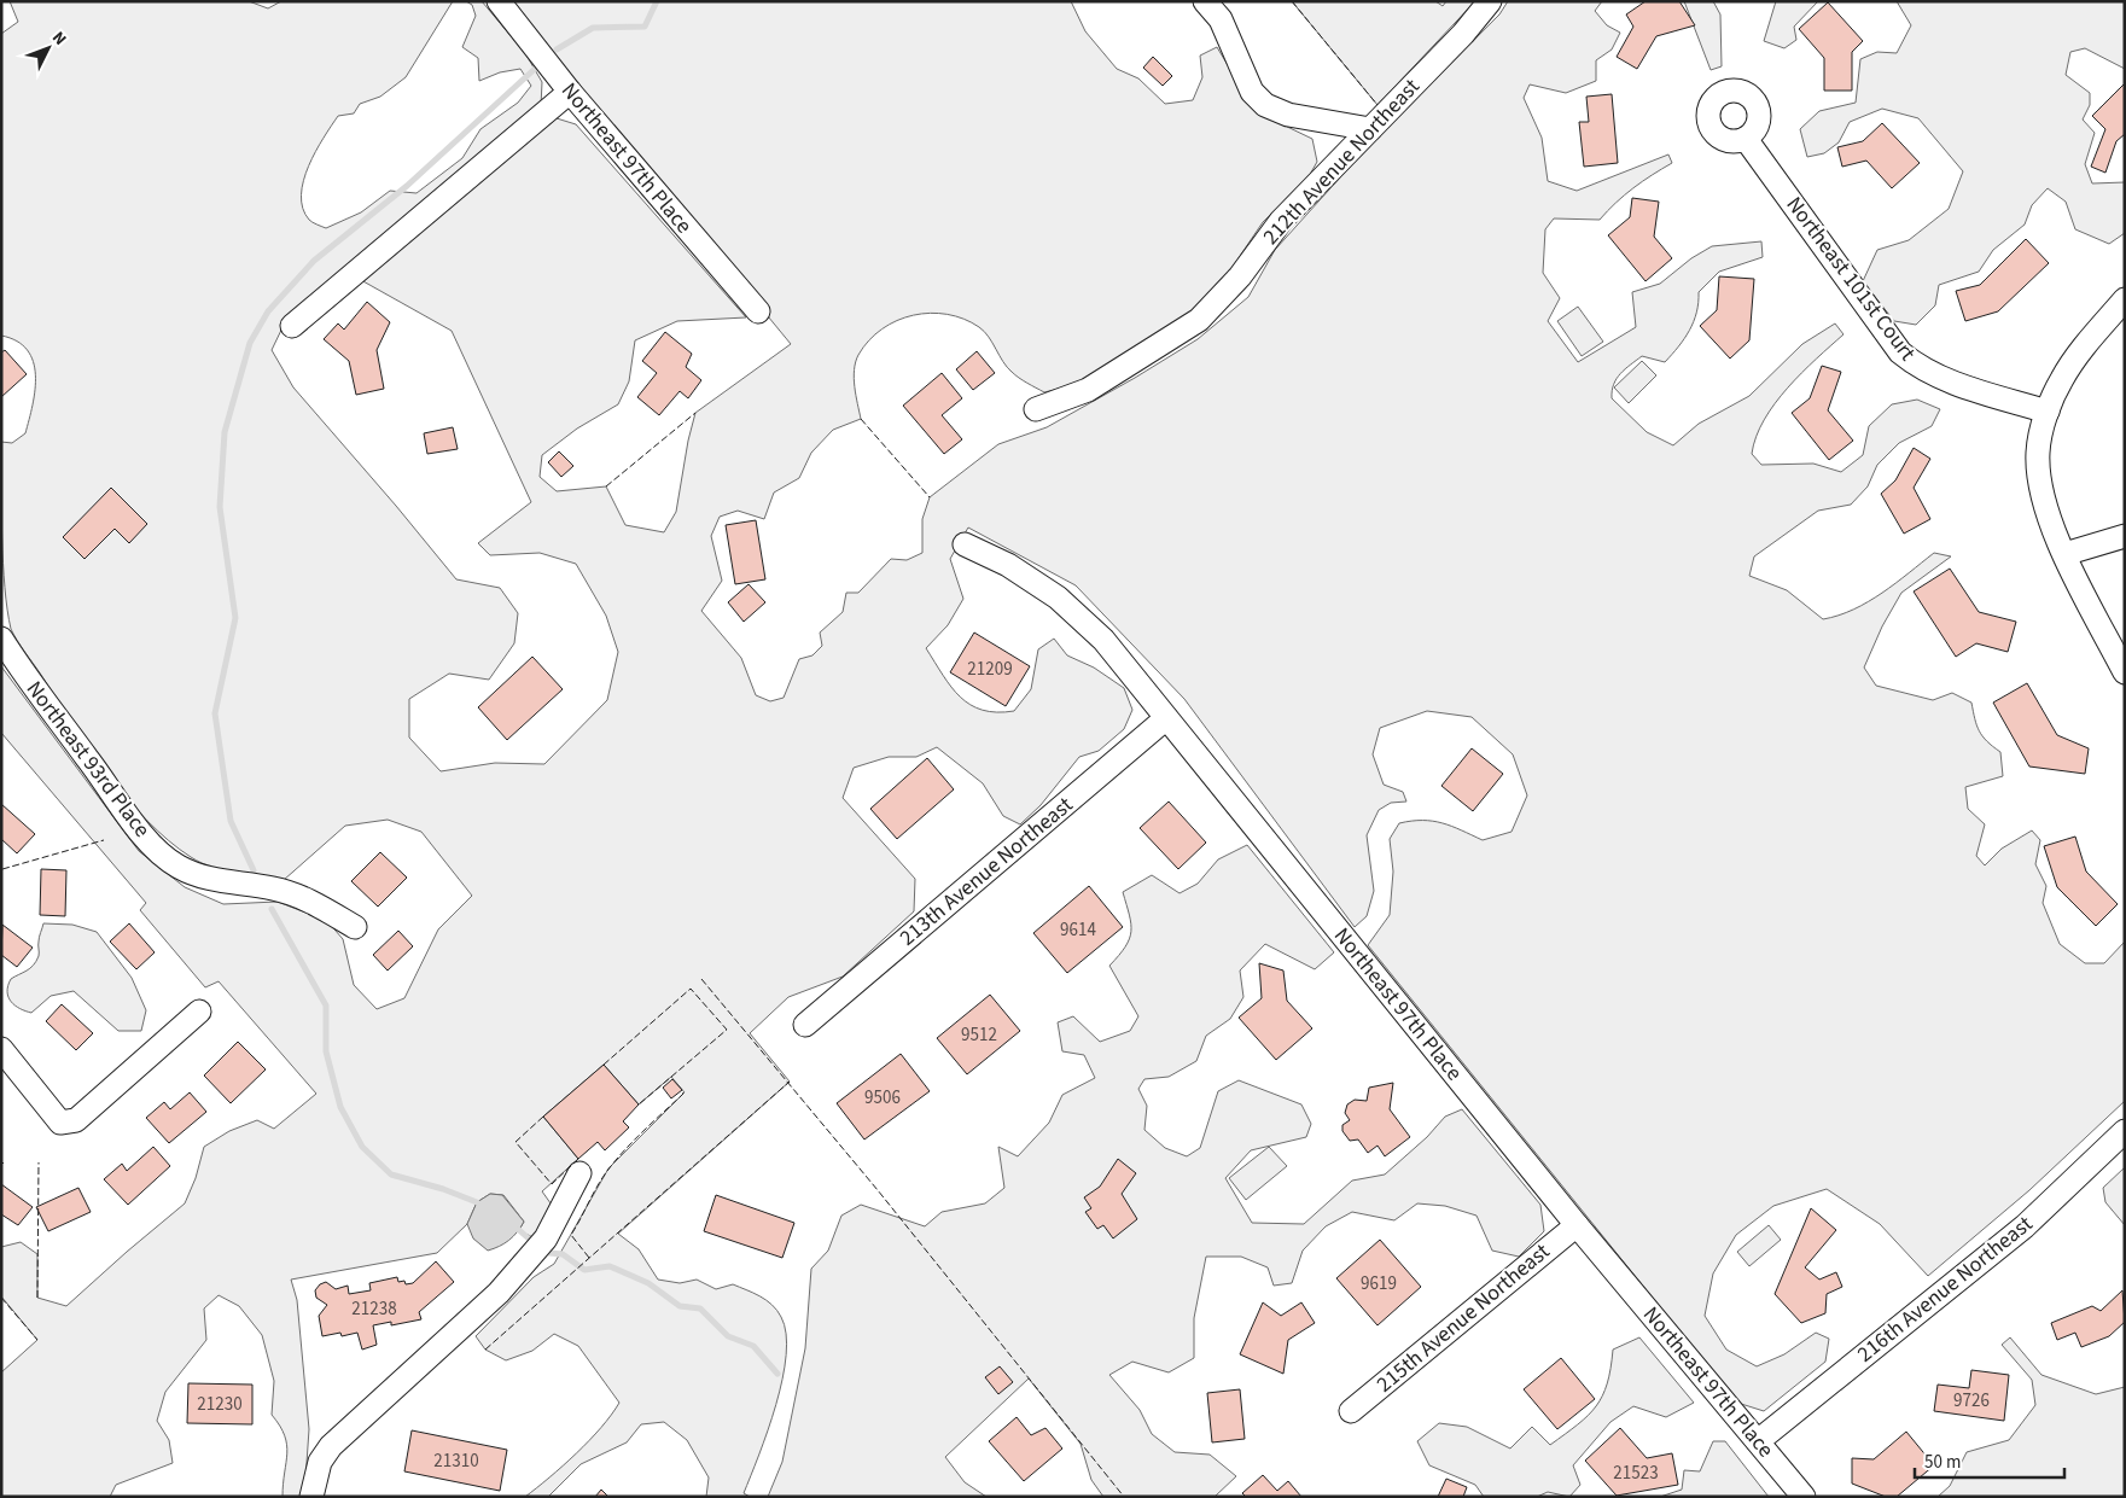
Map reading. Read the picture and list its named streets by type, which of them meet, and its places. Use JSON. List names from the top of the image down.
{
  "streets": {
    "street": [
      "Northeast 97th Place",
      "212th Avenue Northeast",
      "Northeast 101st Court",
      "Northeast 93rd Place",
      "213th Avenue Northeast",
      "216th Avenue Northeast",
      "215th Avenue Northeast"
    ]
  },
  "crossings": [
    ["Northeast 97th Place", "213th Avenue Northeast"],
    ["Northeast 97th Place", "216th Avenue Northeast"],
    ["Northeast 97th Place", "215th Avenue Northeast"]
  ],
  "house_numbers": [
    "21209",
    "9614",
    "9512",
    "9506",
    "9619",
    "21238",
    "9726",
    "21230",
    "21310",
    "21523"
  ],
  "scale_bar": "50 m",
  "north": "top right"
}
